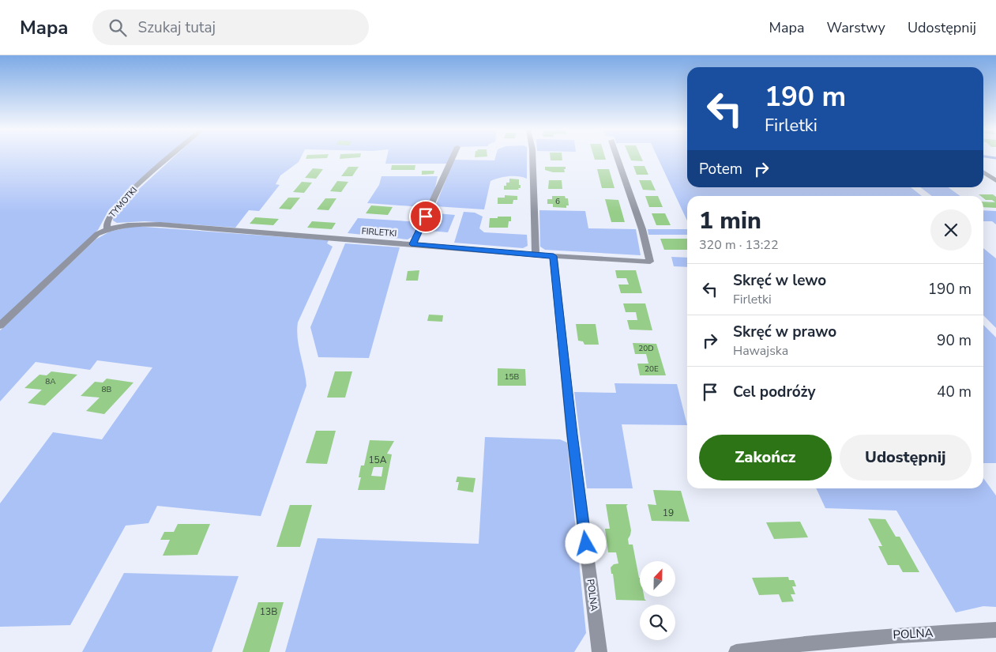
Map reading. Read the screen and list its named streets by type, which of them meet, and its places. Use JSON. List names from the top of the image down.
{
  "streets": {
    "street": ["TYMOTKI", "FIRLETKI", "POLNA"]
  },
  "crossings": [
    ["TYMOTKI", "FIRLETKI"],
    ["FIRLETKI", "POLNA"]
  ],
  "house_numbers": [
    "6",
    "20D",
    "20E",
    "15B",
    "8A",
    "8B",
    "15A",
    "19",
    "13B"
  ],
  "north": "top",
  "page": {
    "header": "Mapa",
    "search": "Szukaj tutaj",
    "nav": ["Mapa", "Warstwy", "Udostępnij"],
    "turn": ["190 m", "Firletki"],
    "then": "Potem",
    "heading": ["1 min", "320 m · 13:22"],
    "list": [
      {
        "name": "Skręć w lewo",
        "note": "Firletki",
        "value": "190 m"
      },
      {
        "name": "Skręć w prawo",
        "note": "Hawajska",
        "value": "90 m"
      },
      {
        "name": "Cel podróży",
        "value": "40 m"
      }
    ],
    "buttons": ["Zakończ", "Udostępnij"]
  }
}
